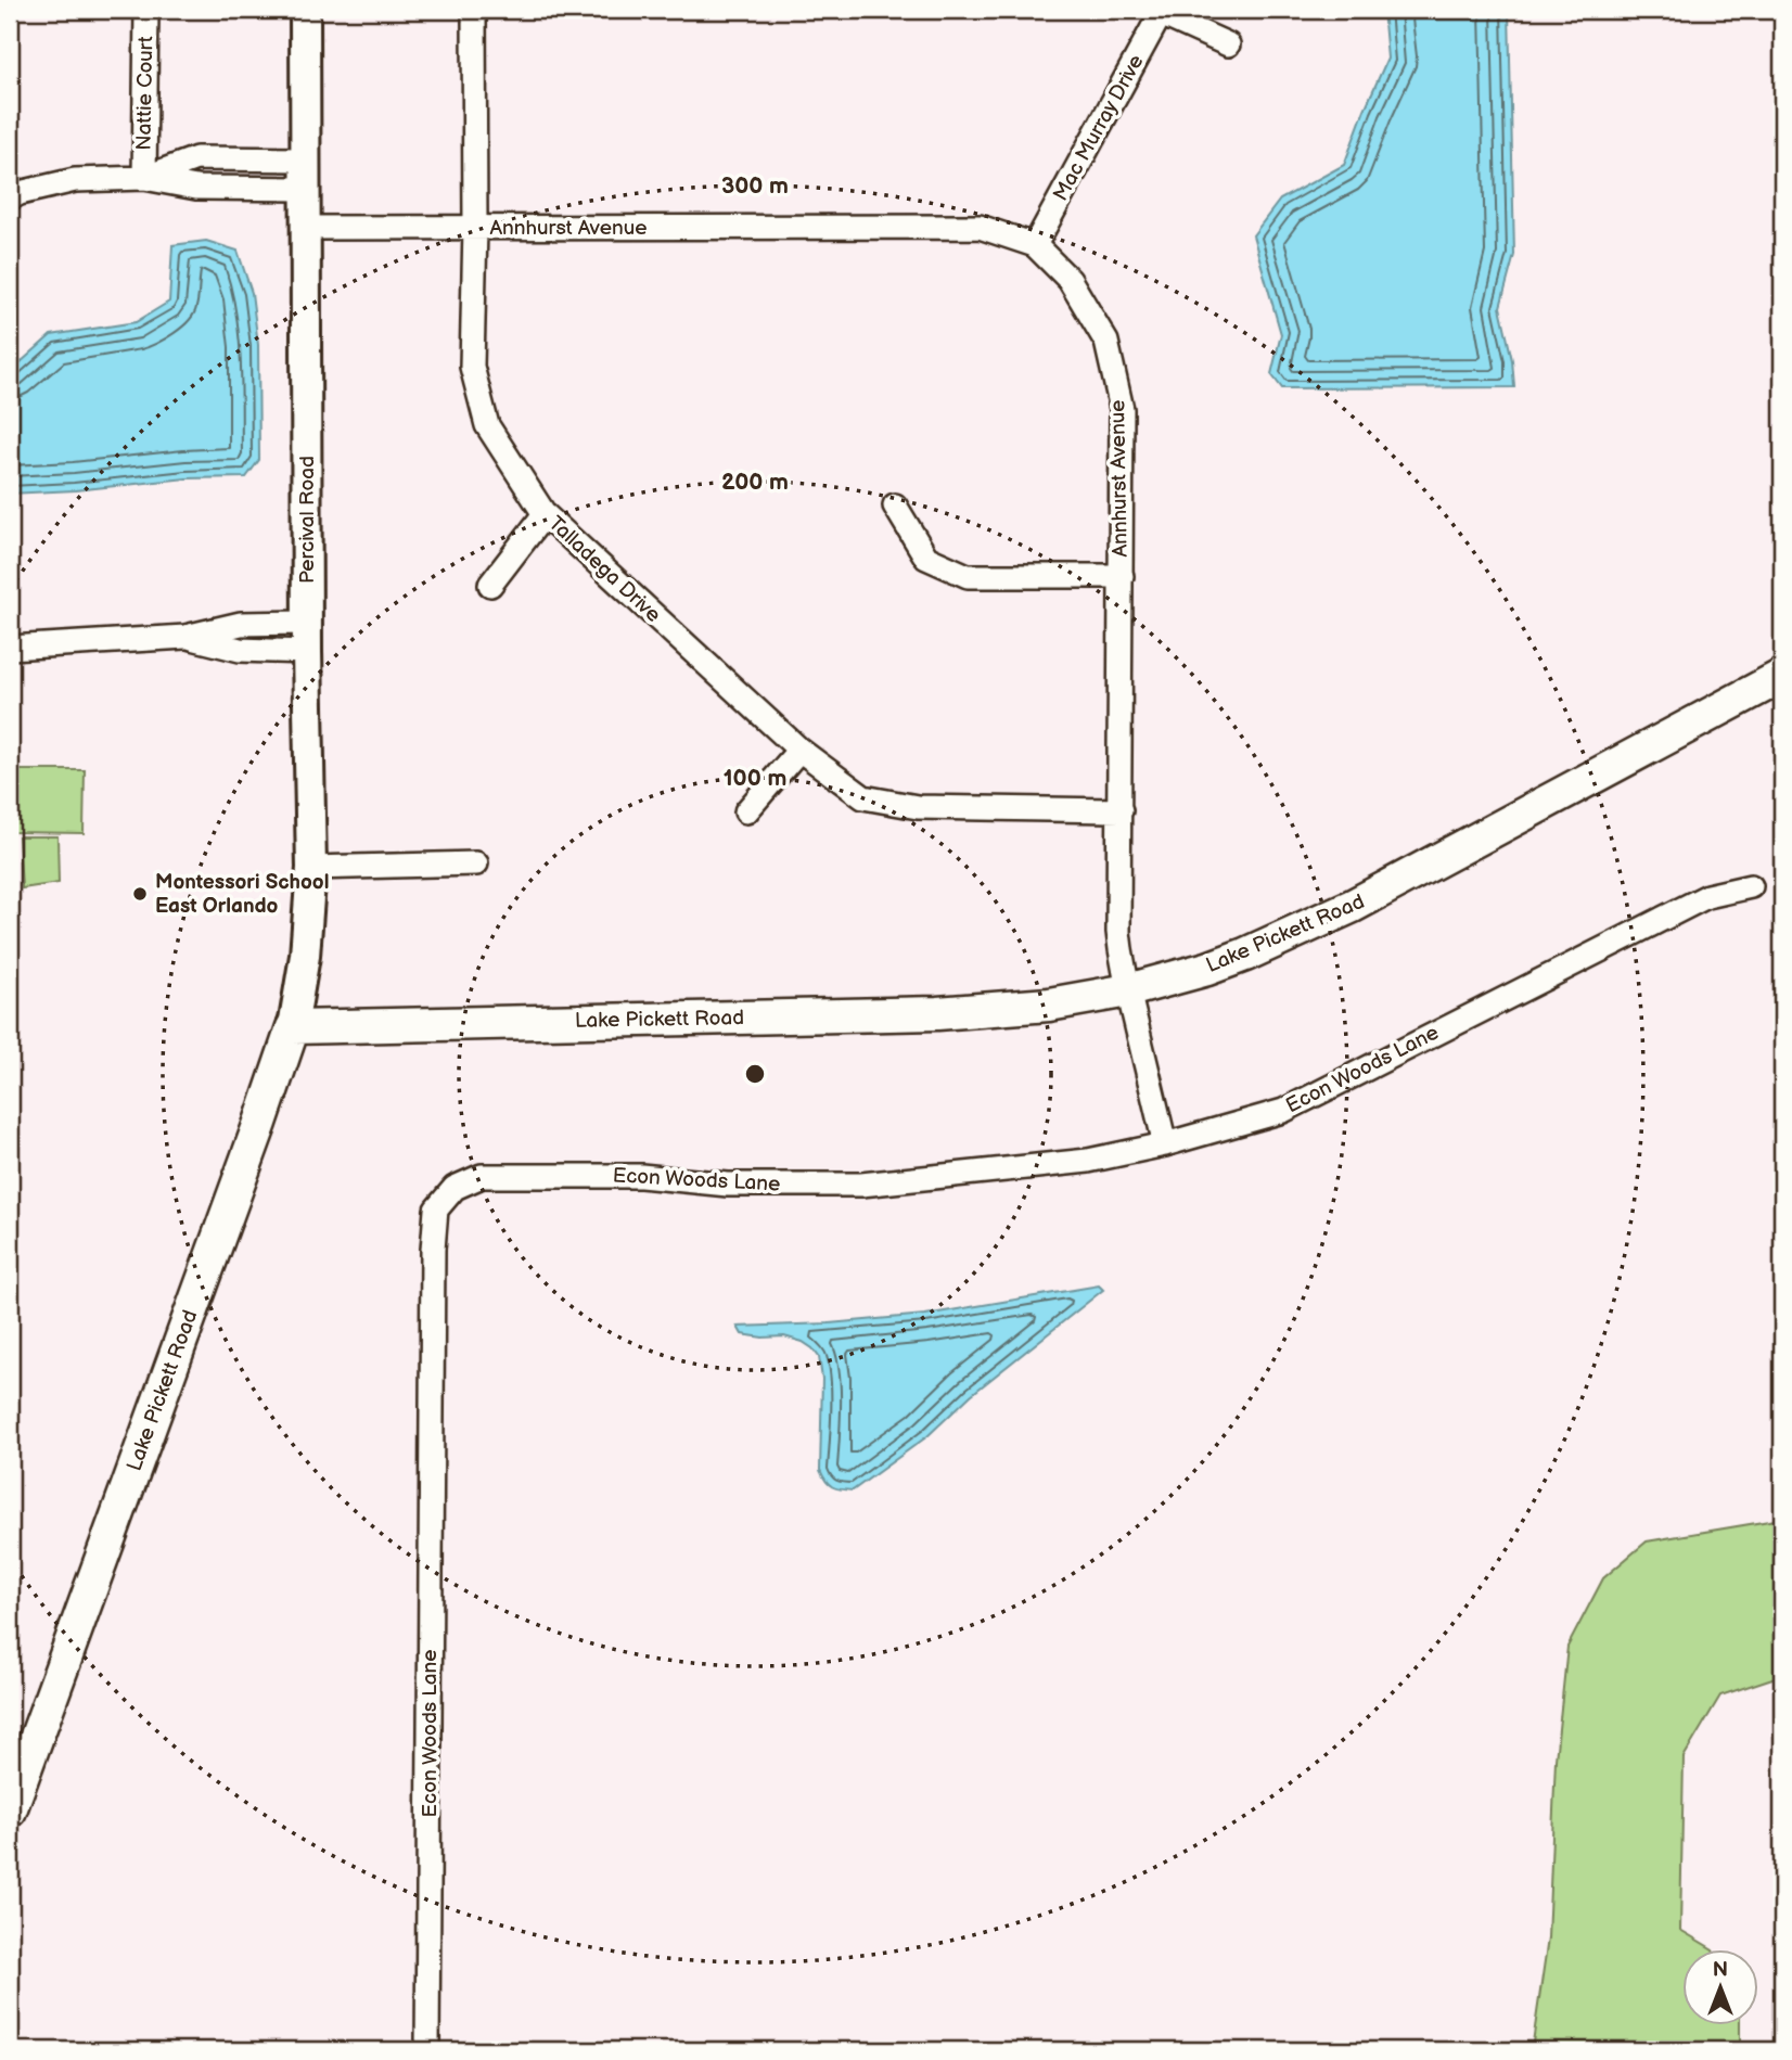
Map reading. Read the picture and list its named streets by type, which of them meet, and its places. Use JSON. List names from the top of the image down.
{
  "streets": {
    "main road": ["Lake Pickett Road"],
    "street": [
      "Nattie Court",
      "Mac Murray Drive",
      "Annhurst Avenue",
      "Percival Road",
      "Talladega Drive",
      "Econ Woods Lane"
    ]
  },
  "crossings": [
    ["Mac Murray Drive", "Annhurst Avenue"],
    ["Annhurst Avenue", "Percival Road"],
    ["Annhurst Avenue", "Talladega Drive"],
    ["Annhurst Avenue", "Lake Pickett Road"],
    ["Annhurst Avenue", "Econ Woods Lane"],
    ["Percival Road", "Lake Pickett Road"]
  ],
  "places": ["Montessori School East Orlando"],
  "north": "top",
  "rings": ["300 m", "200 m", "100 m"]
}
